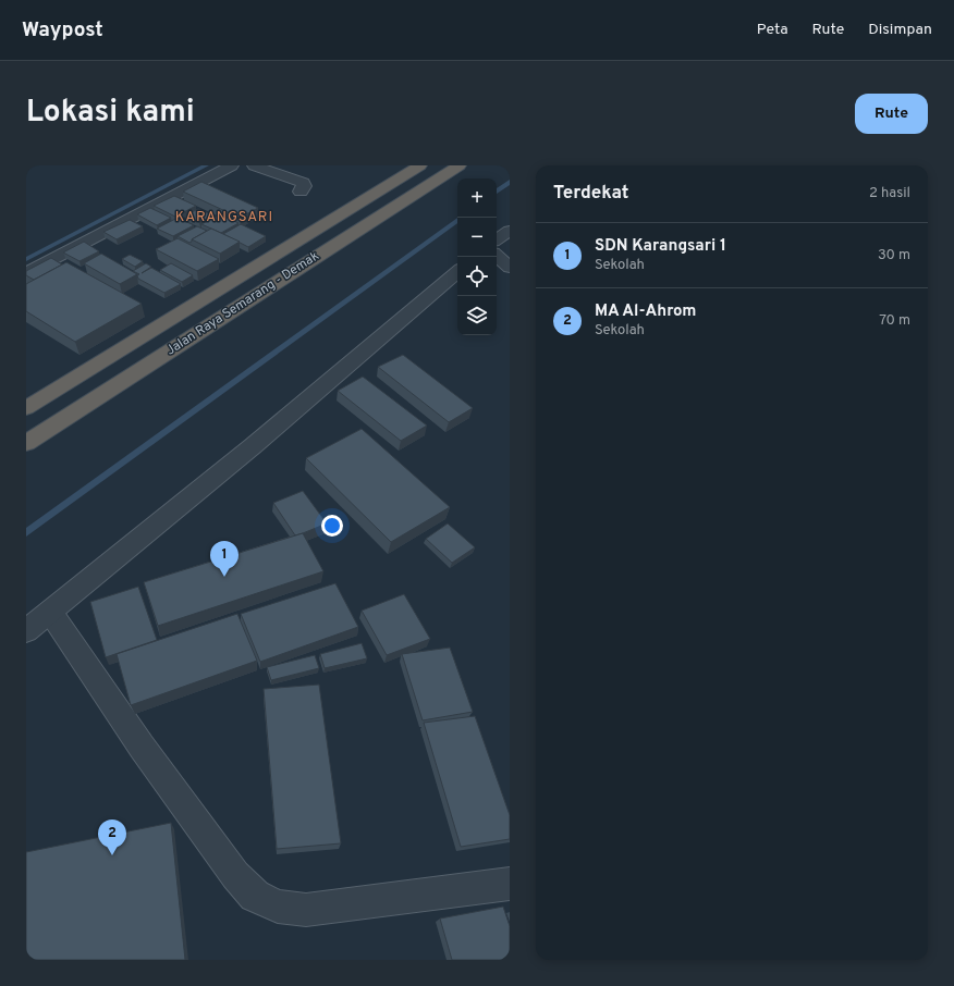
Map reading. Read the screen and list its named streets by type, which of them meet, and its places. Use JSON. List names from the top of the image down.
{
  "streets": {
    "highway": ["Jalan Raya Semarang - Demak"]
  },
  "districts": ["KARANGSARI"],
  "page": {
    "header": "Waypost",
    "nav": ["Peta", "Rute", "Disimpan"],
    "title": "Lokasi kami",
    "buttons": "Rute",
    "heading": ["Terdekat", "2 hasil"],
    "map_buttons": ["+", "−"],
    "list": [
      {
        "mark": "1",
        "name": "SDN Karangsari 1",
        "note": "Sekolah",
        "value": "30 m"
      },
      {
        "mark": "2",
        "name": "MA Al-Ahrom",
        "note": "Sekolah",
        "value": "70 m"
      }
    ],
    "pins": ["1", "2"]
  }
}
